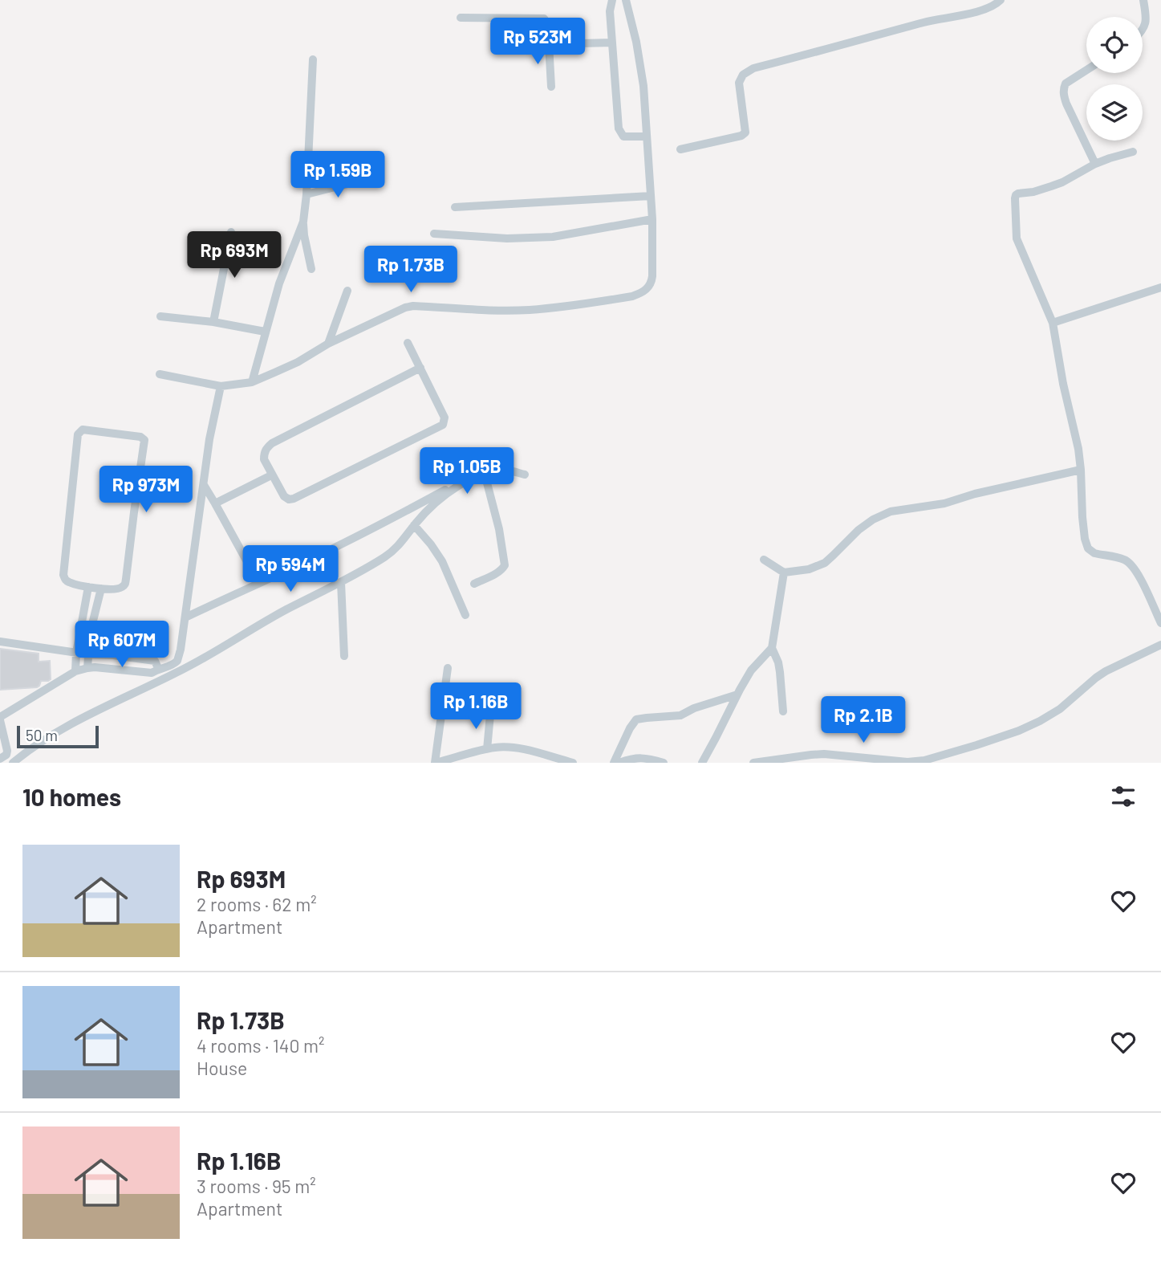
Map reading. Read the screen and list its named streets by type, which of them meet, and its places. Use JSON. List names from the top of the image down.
{
  "scale_bar": "50 m",
  "page": {
    "price": [
      "Rp 523M",
      "Rp 1.59B",
      "Rp 693M",
      "Rp 1.73B",
      "Rp 1.05B",
      "Rp 973M",
      "Rp 594M",
      "Rp 607M",
      "Rp 1.16B",
      "Rp 2.1B"
    ],
    "scale": "50 m",
    "heading": "10 homes",
    "list": [
      {
        "name": "Rp 693M",
        "note": "2 rooms · 62 m² · Apartment"
      },
      {
        "name": "Rp 1.73B",
        "note": "4 rooms · 140 m² · House"
      },
      {
        "name": "Rp 1.16B",
        "note": "3 rooms · 95 m² · Apartment"
      }
    ]
  }
}
